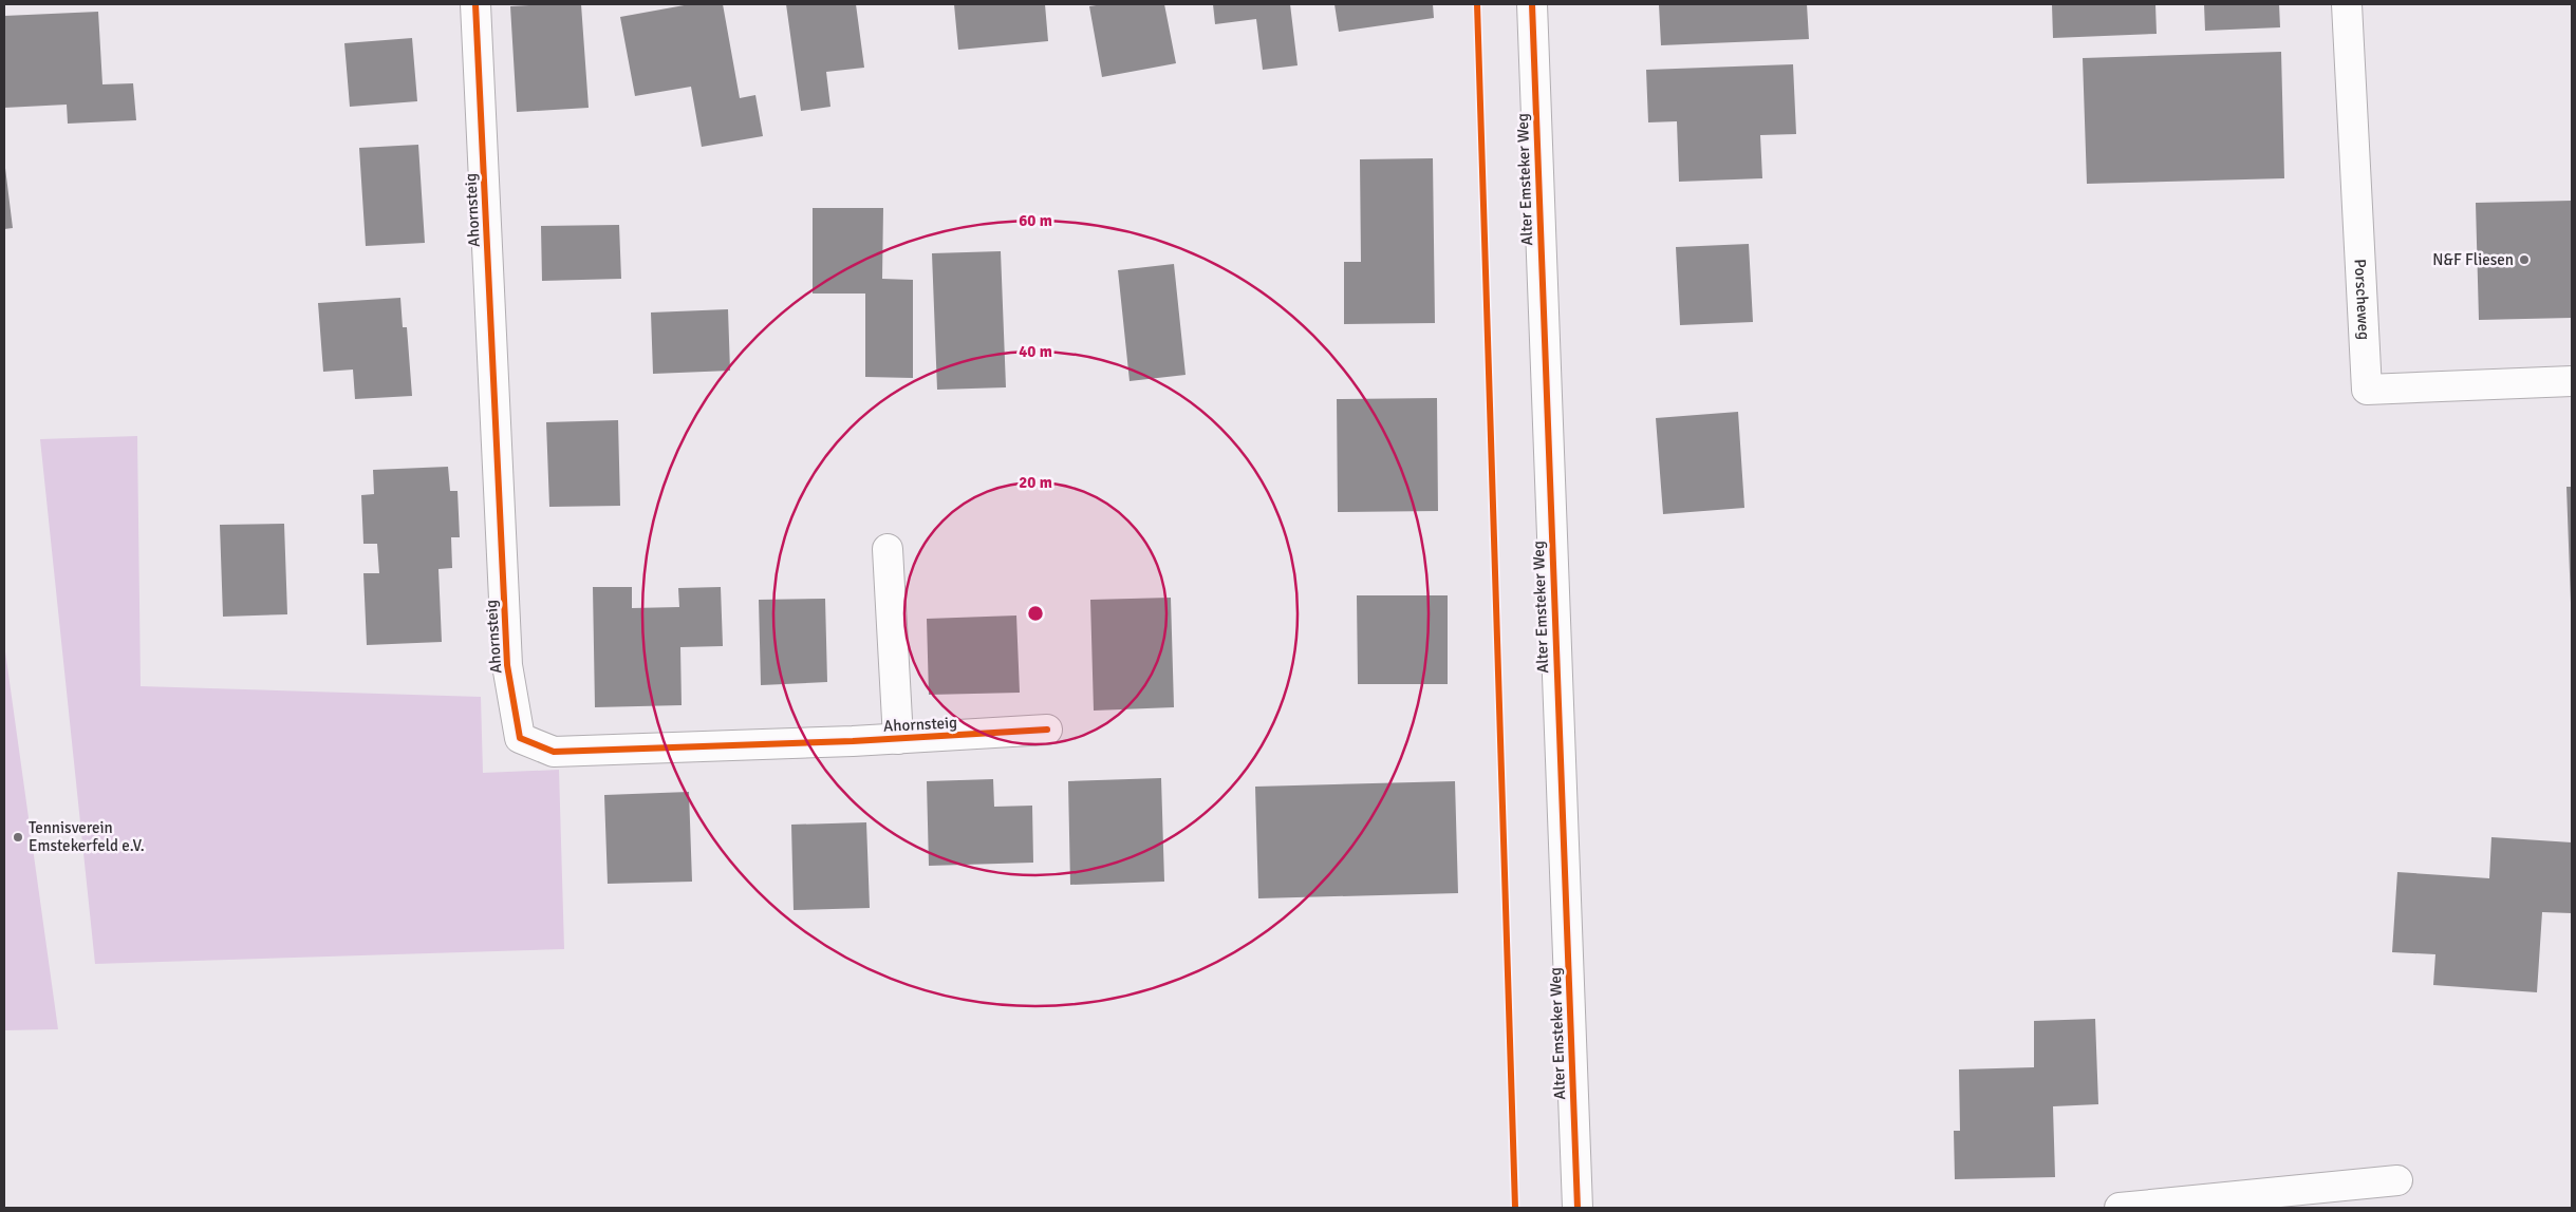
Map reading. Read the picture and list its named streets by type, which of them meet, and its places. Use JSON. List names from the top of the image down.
{
  "streets": {
    "street": ["Alter Emsteker Weg", "Ahornsteig", "Porscheweg"]
  },
  "places": ["N&F Fliesen", "Tennisverein Emstekerfeld e.V."],
  "rings": ["60 m", "40 m", "20 m"]
}
